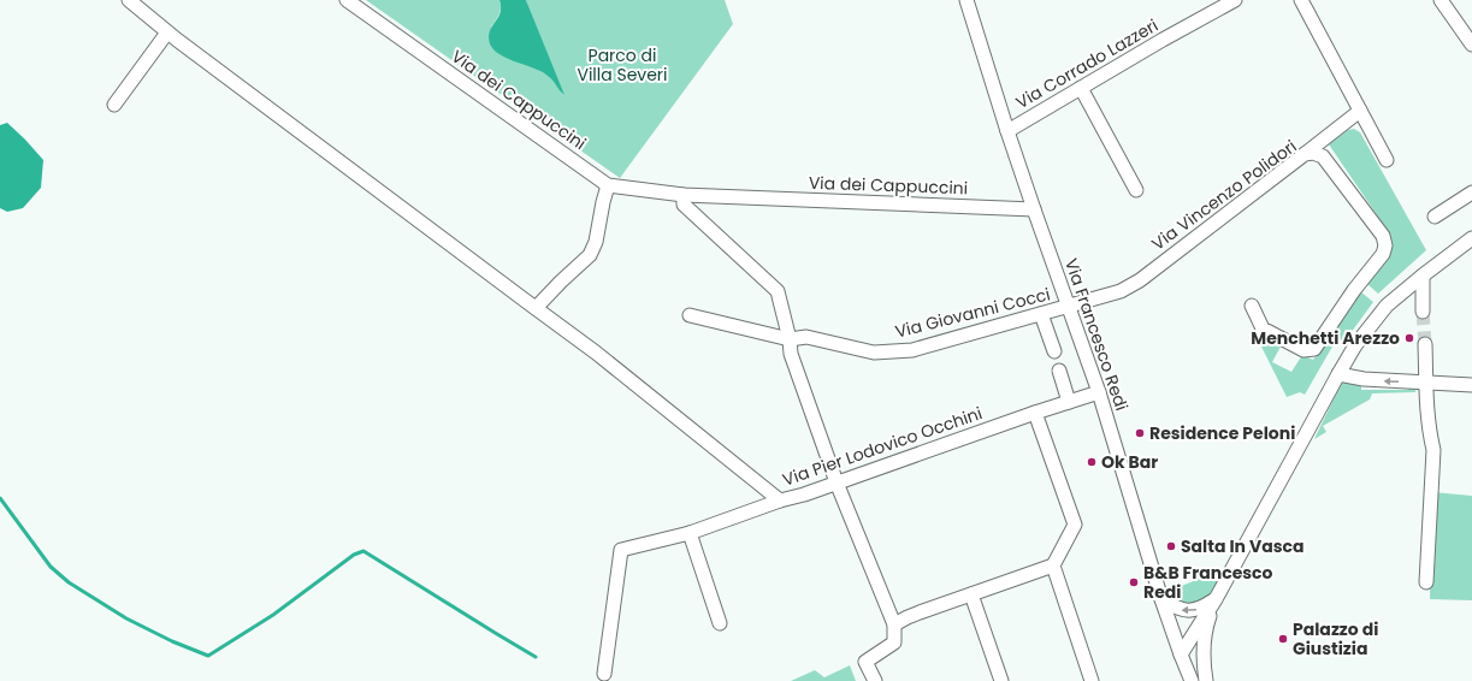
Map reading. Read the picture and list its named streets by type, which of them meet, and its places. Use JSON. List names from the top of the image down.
{
  "streets": {
    "street": [
      "Via Corrado Lazzeri",
      "Via dei Cappuccini",
      "Via Vincenzo Polidori",
      "Via Giovanni Cocci",
      "Via Francesco Redi",
      "Via Pier Lodovico Occhini"
    ]
  },
  "crossings": [
    ["Via Corrado Lazzeri", "Via Francesco Redi"],
    ["Via dei Cappuccini", "Via Francesco Redi"],
    ["Via Vincenzo Polidori", "Via Giovanni Cocci"],
    ["Via Vincenzo Polidori", "Via Francesco Redi"],
    ["Via Giovanni Cocci", "Via Francesco Redi"],
    ["Via Francesco Redi", "Via Pier Lodovico Occhini"]
  ],
  "parks": ["Parco di Villa Severi"],
  "places": [
    "Menchetti Arezzo",
    "Residence Peloni",
    "Ok Bar",
    "Salta In Vasca",
    "B&B Francesco Redi",
    "Palazzo di Giustizia"
  ]
}
